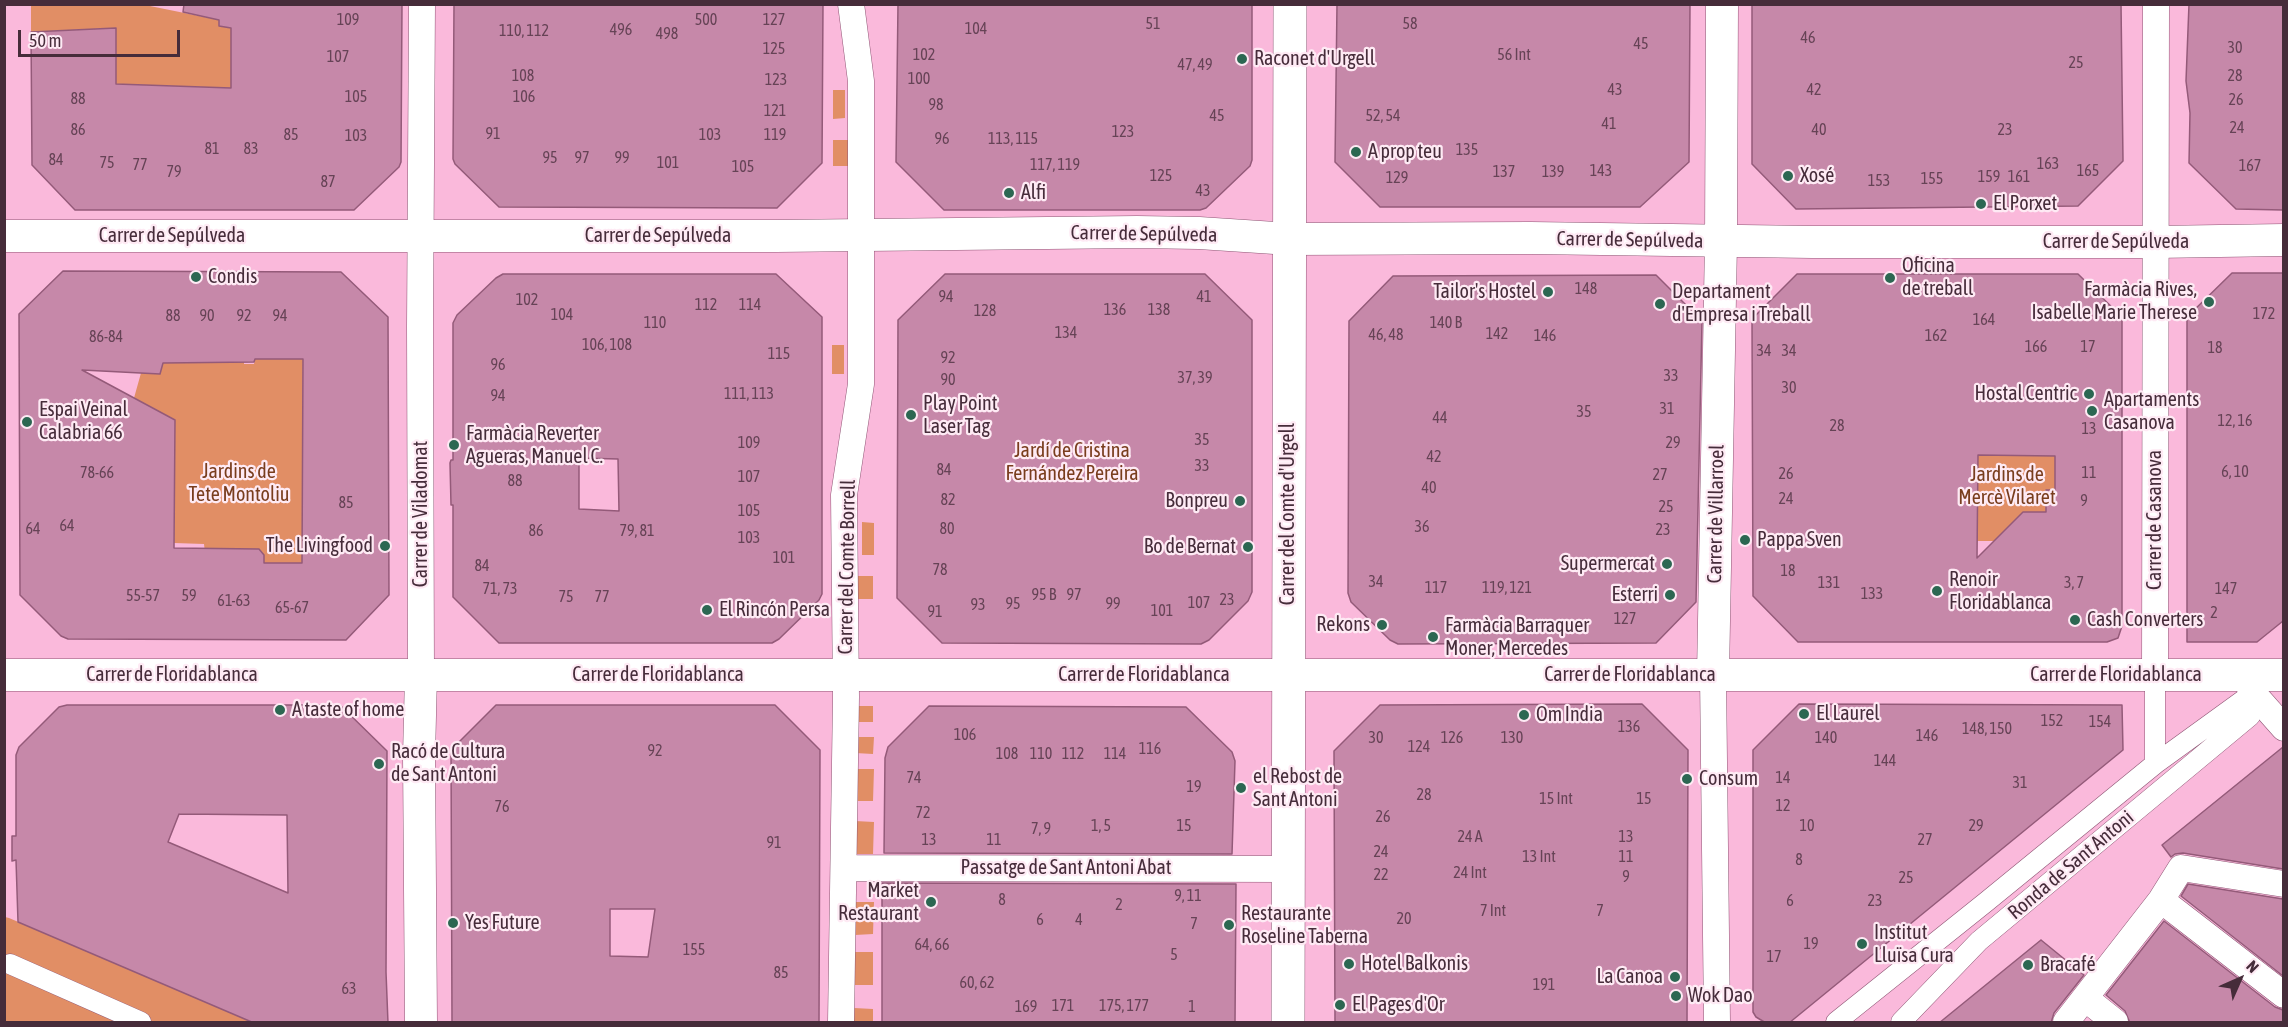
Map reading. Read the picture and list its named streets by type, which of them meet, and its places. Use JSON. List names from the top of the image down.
{
  "streets": {
    "main road": ["Carrer del Comte d'Urgell"],
    "street": [
      "Carrer de Sepúlveda",
      "Carrer de Viladomat",
      "Carrer de Villarroel",
      "Carrer de Casanova",
      "Carrer del Comte Borrell",
      "Carrer de Floridablanca",
      "Ronda de Sant Antoni",
      "Passatge de Sant Antoni Abat"
    ]
  },
  "crossings": [
    ["Carrer de Sepúlveda", "Carrer de Viladomat"],
    ["Carrer de Sepúlveda", "Carrer del Comte d'Urgell"],
    ["Carrer de Sepúlveda", "Carrer de Villarroel"],
    ["Carrer de Sepúlveda", "Carrer de Casanova"],
    ["Carrer de Sepúlveda", "Carrer del Comte Borrell"],
    ["Carrer de Viladomat", "Carrer de Floridablanca"],
    ["Carrer del Comte d'Urgell", "Carrer de Floridablanca"],
    ["Carrer del Comte d'Urgell", "Passatge de Sant Antoni Abat"],
    ["Carrer de Villarroel", "Carrer de Floridablanca"],
    ["Carrer de Casanova", "Carrer de Floridablanca"],
    ["Carrer del Comte Borrell", "Carrer de Floridablanca"],
    ["Carrer del Comte Borrell", "Passatge de Sant Antoni Abat"],
    ["Carrer de Floridablanca", "Ronda de Sant Antoni"]
  ],
  "parks": ["Jardí de Cristina Fernández Pereira", "Jardins de Tete Montoliu", "Jardins de Mercè Vilaret"],
  "places": [
    "Raconet d'Urgell",
    "A prop teu",
    "Xosé",
    "Alfi",
    "El Porxet",
    "Condis",
    "Oficina de treball",
    "Tailor's Hostel",
    "Farmàcia Rives, Isabelle Marie Therese",
    "Departament d'Empresa i Treball",
    "Hostal Centric",
    "Apartaments Casanova",
    "Play Point Laser Tag",
    "Espai Veinal Calabria 66",
    "Farmàcia Reverter Agueras, Manuel C.",
    "Bonpreu",
    "Pappa Sven",
    "The Livingfood",
    "Bo de Bernat",
    "Supermercat",
    "Renoir Floridablanca",
    "Esterri",
    "El Rincón Persa",
    "Cash Converters",
    "Rekons",
    "Farmàcia Barraquer Moner, Mercedes",
    "A taste of home",
    "El Laurel",
    "Om India",
    "Racó de Cultura de Sant Antoni",
    "Consum",
    "el Rebost de Sant Antoni",
    "Market Restaurant",
    "Yes Future",
    "Restaurante Roseline Taberna",
    "Institut Lluïsa Cura",
    "Hotel Balkonis",
    "Bracafé",
    "La Canoa",
    "Wok Dao",
    "El Pages d'Or"
  ],
  "house_numbers": [
    "109",
    "500",
    "127",
    "51",
    "58",
    "104",
    "496",
    "110, 112",
    "498",
    "46",
    "45",
    "30",
    "125",
    "102",
    "56 Int",
    "107",
    "25",
    "47, 49",
    "108",
    "28",
    "100",
    "123",
    "43",
    "42",
    "105",
    "106",
    "88",
    "26",
    "98",
    "121",
    "45",
    "52, 54",
    "41",
    "24",
    "86",
    "40",
    "23",
    "123",
    "91",
    "85",
    "103",
    "119",
    "103",
    "96",
    "113, 115",
    "81",
    "83",
    "135",
    "95",
    "97",
    "99",
    "84",
    "75",
    "101",
    "163",
    "77",
    "117, 119",
    "167",
    "105",
    "143",
    "165",
    "79",
    "137",
    "139",
    "125",
    "159",
    "161",
    "129",
    "155",
    "153",
    "87",
    "43",
    "148",
    "94",
    "41",
    "102",
    "112",
    "114",
    "136",
    "138",
    "128",
    "172",
    "104",
    "88",
    "90",
    "92",
    "94",
    "164",
    "110",
    "140 B",
    "134",
    "142",
    "46, 48",
    "146",
    "162",
    "86-84",
    "106, 108",
    "166",
    "17",
    "18",
    "34",
    "34",
    "115",
    "92",
    "96",
    "33",
    "37, 39",
    "90",
    "30",
    "111, 113",
    "94",
    "31",
    "35",
    "44",
    "12, 16",
    "28",
    "13",
    "35",
    "109",
    "29",
    "42",
    "33",
    "84",
    "6, 10",
    "78-66",
    "11",
    "26",
    "27",
    "107",
    "88",
    "40",
    "24",
    "82",
    "9",
    "85",
    "25",
    "105",
    "64",
    "36",
    "64",
    "80",
    "23",
    "86",
    "79, 81",
    "103",
    "101",
    "84",
    "78",
    "18",
    "34",
    "131",
    "3, 7",
    "117",
    "119, 121",
    "71, 73",
    "147",
    "133",
    "95 B",
    "97",
    "55-57",
    "59",
    "75",
    "77",
    "23",
    "61-63",
    "107",
    "95",
    "99",
    "93",
    "65-67",
    "101",
    "91",
    "2",
    "127",
    "152",
    "154",
    "136",
    "148, 150",
    "106",
    "146",
    "30",
    "126",
    "130",
    "140",
    "124",
    "116",
    "92",
    "108",
    "110",
    "112",
    "114",
    "144",
    "74",
    "14",
    "31",
    "19",
    "28",
    "15 Int",
    "15",
    "12",
    "76",
    "72",
    "26",
    "1, 5",
    "15",
    "10",
    "29",
    "7, 9",
    "24 A",
    "13",
    "13",
    "11",
    "27",
    "91",
    "24",
    "13 Int",
    "11",
    "8",
    "24 Int",
    "22",
    "9",
    "25",
    "9, 11",
    "8",
    "6",
    "23",
    "2",
    "7 Int",
    "7",
    "20",
    "6",
    "4",
    "7",
    "19",
    "64, 66",
    "155",
    "5",
    "17",
    "85",
    "60, 62",
    "191",
    "63",
    "171",
    "175, 177",
    "169",
    "1"
  ],
  "scale_bar": "50 m",
  "north": "top right"
}
